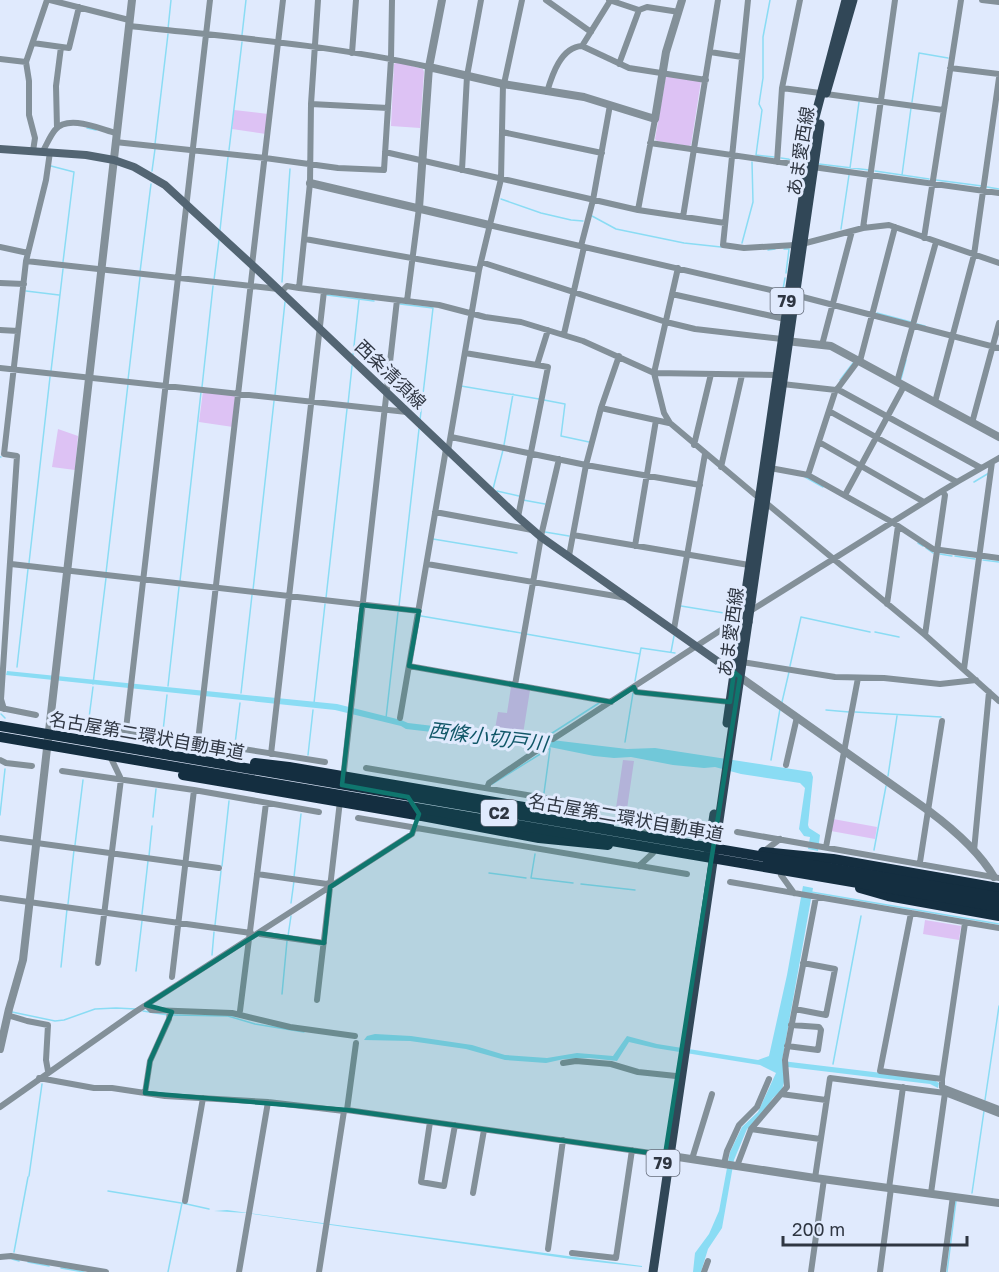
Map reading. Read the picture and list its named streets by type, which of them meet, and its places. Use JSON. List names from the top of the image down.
{
  "streets": {
    "highway": ["名古屋第二環状自動車道", "C2"],
    "main road": ["あま愛西線", "79", "西条清須線"]
  },
  "crossings": [
    ["あま愛西線", "西条清須線"]
  ],
  "water": ["西條小切戸川"],
  "scale_bar": "200 m"
}
